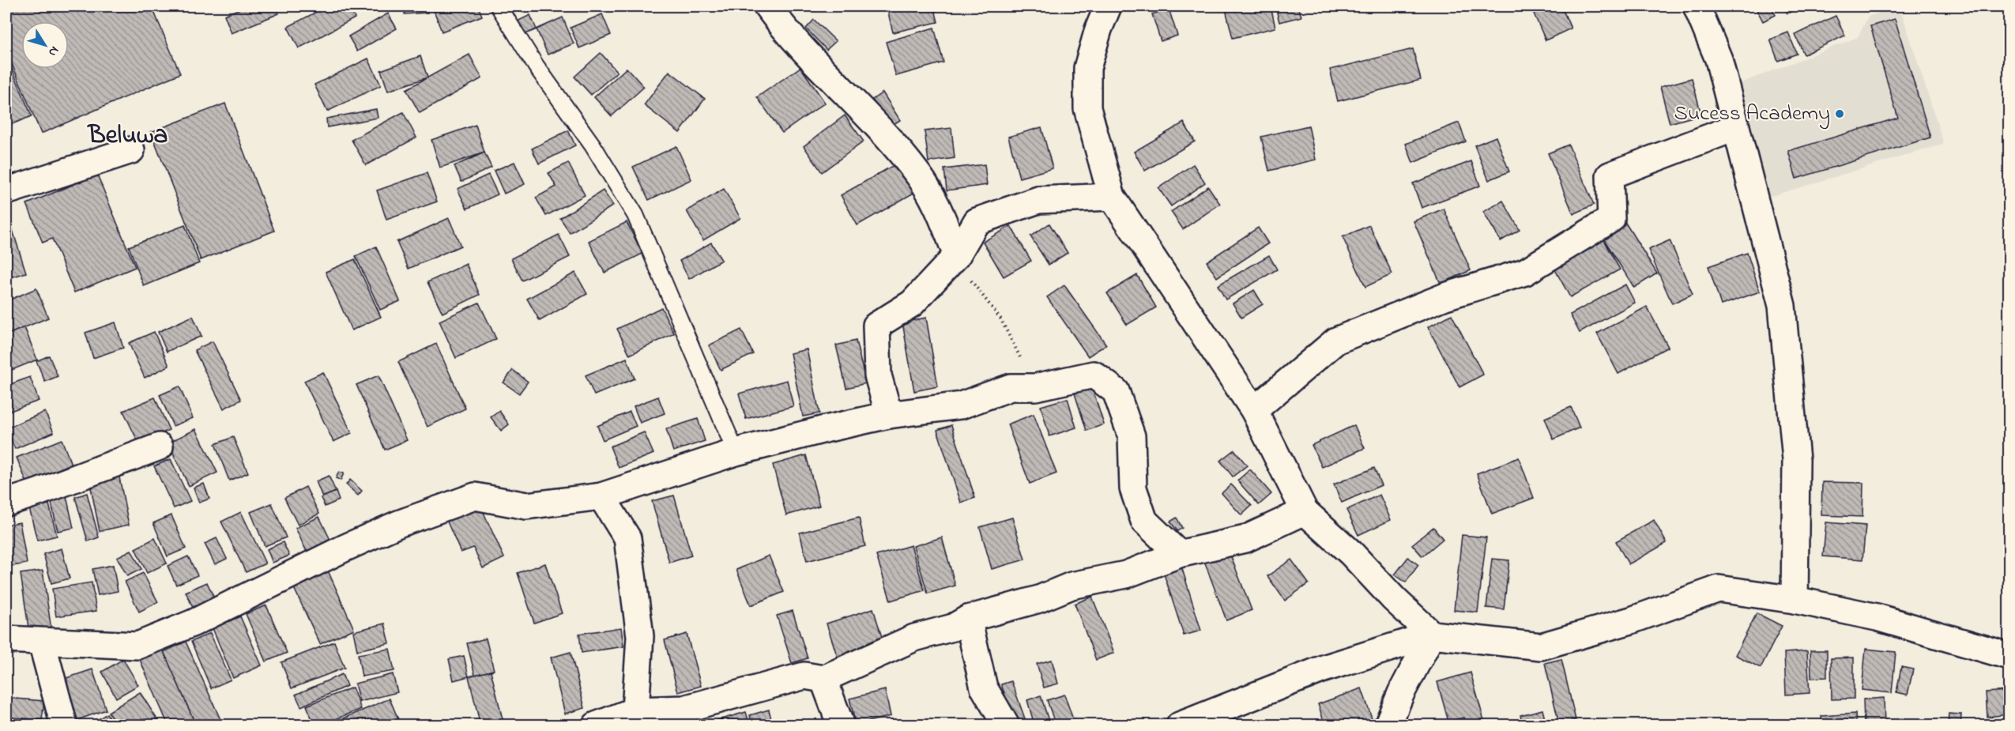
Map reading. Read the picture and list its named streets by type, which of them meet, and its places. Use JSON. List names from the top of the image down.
{
  "districts": ["Beluwa"],
  "places": ["Sucess Academy"],
  "north": "bottom right"
}
